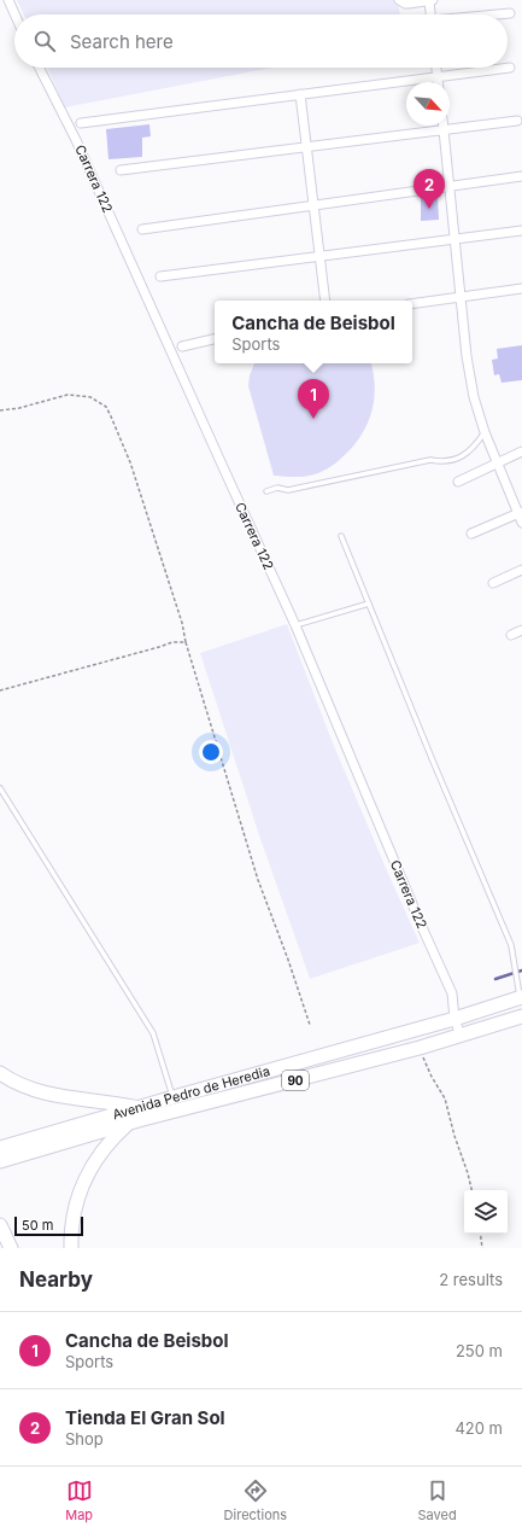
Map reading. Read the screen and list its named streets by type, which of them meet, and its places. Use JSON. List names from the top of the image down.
{
  "streets": {
    "highway": ["90", "Avenida Pedro de Heredia"],
    "street": ["Carrera 122"]
  },
  "crossings": [
    ["Carrera 122", "Avenida Pedro de Heredia"]
  ],
  "scale_bar": "50 m",
  "north": "bottom right",
  "page": {
    "search": "Search here",
    "pins": ["2", "1"],
    "popup": ["Cancha de Beisbol", "Sports"],
    "scale": "50 m",
    "heading": ["Nearby", "2 results"],
    "list": [
      {
        "mark": "1",
        "name": "Cancha de Beisbol",
        "note": "Sports",
        "value": "250 m"
      },
      {
        "mark": "2",
        "name": "Tienda El Gran Sol",
        "note": "Shop",
        "value": "420 m"
      }
    ],
    "nav": ["Map", "Directions", "Saved"]
  }
}
